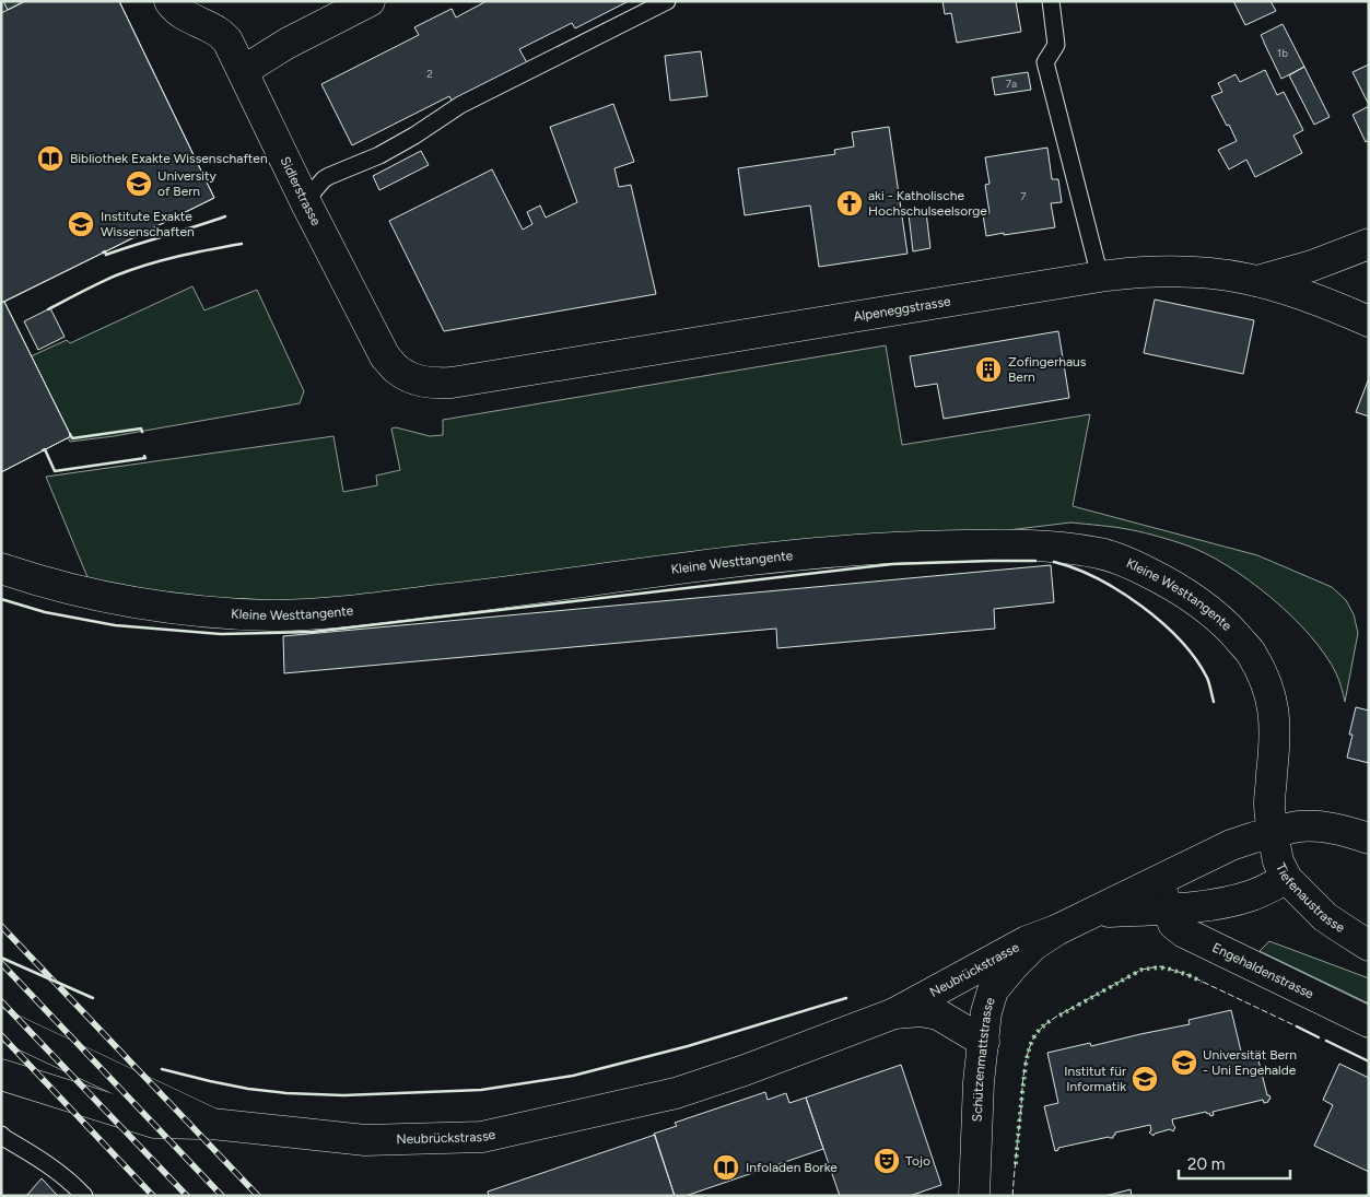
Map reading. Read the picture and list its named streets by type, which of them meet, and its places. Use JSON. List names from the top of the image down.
{
  "streets": {
    "main road": [
      "Sidlerstrasse",
      "Alpeneggstrasse",
      "Kleine Westtangente",
      "Tiefenaustrasse",
      "Neubrückstrasse",
      "Engehaldenstrasse",
      "Schützenmattstrasse"
    ]
  },
  "crossings": [
    ["Sidlerstrasse", "Alpeneggstrasse"],
    ["Kleine Westtangente", "Tiefenaustrasse"],
    ["Kleine Westtangente", "Schützenmattstrasse"],
    ["Tiefenaustrasse", "Schützenmattstrasse"],
    ["Neubrückstrasse", "Schützenmattstrasse"],
    ["Engehaldenstrasse", "Schützenmattstrasse"]
  ],
  "places": {
    "library": ["Bibliothek Exakte Wissenschaften", "Infoladen Borke"],
    "school or university": [
      "University of Bern",
      "Institute Exakte Wissenschaften",
      "Universität Bern - Uni Engehalde",
      "Institut für Informatik"
    ],
    "church": ["aki - Katholische Hochschulseelsorge"],
    "building": ["Zofingerhaus Bern"],
    "theatre": ["Tojo"]
  },
  "house_numbers": [
    "1b",
    "2",
    "7a",
    "7"
  ],
  "scale_bar": "20 m"
}
